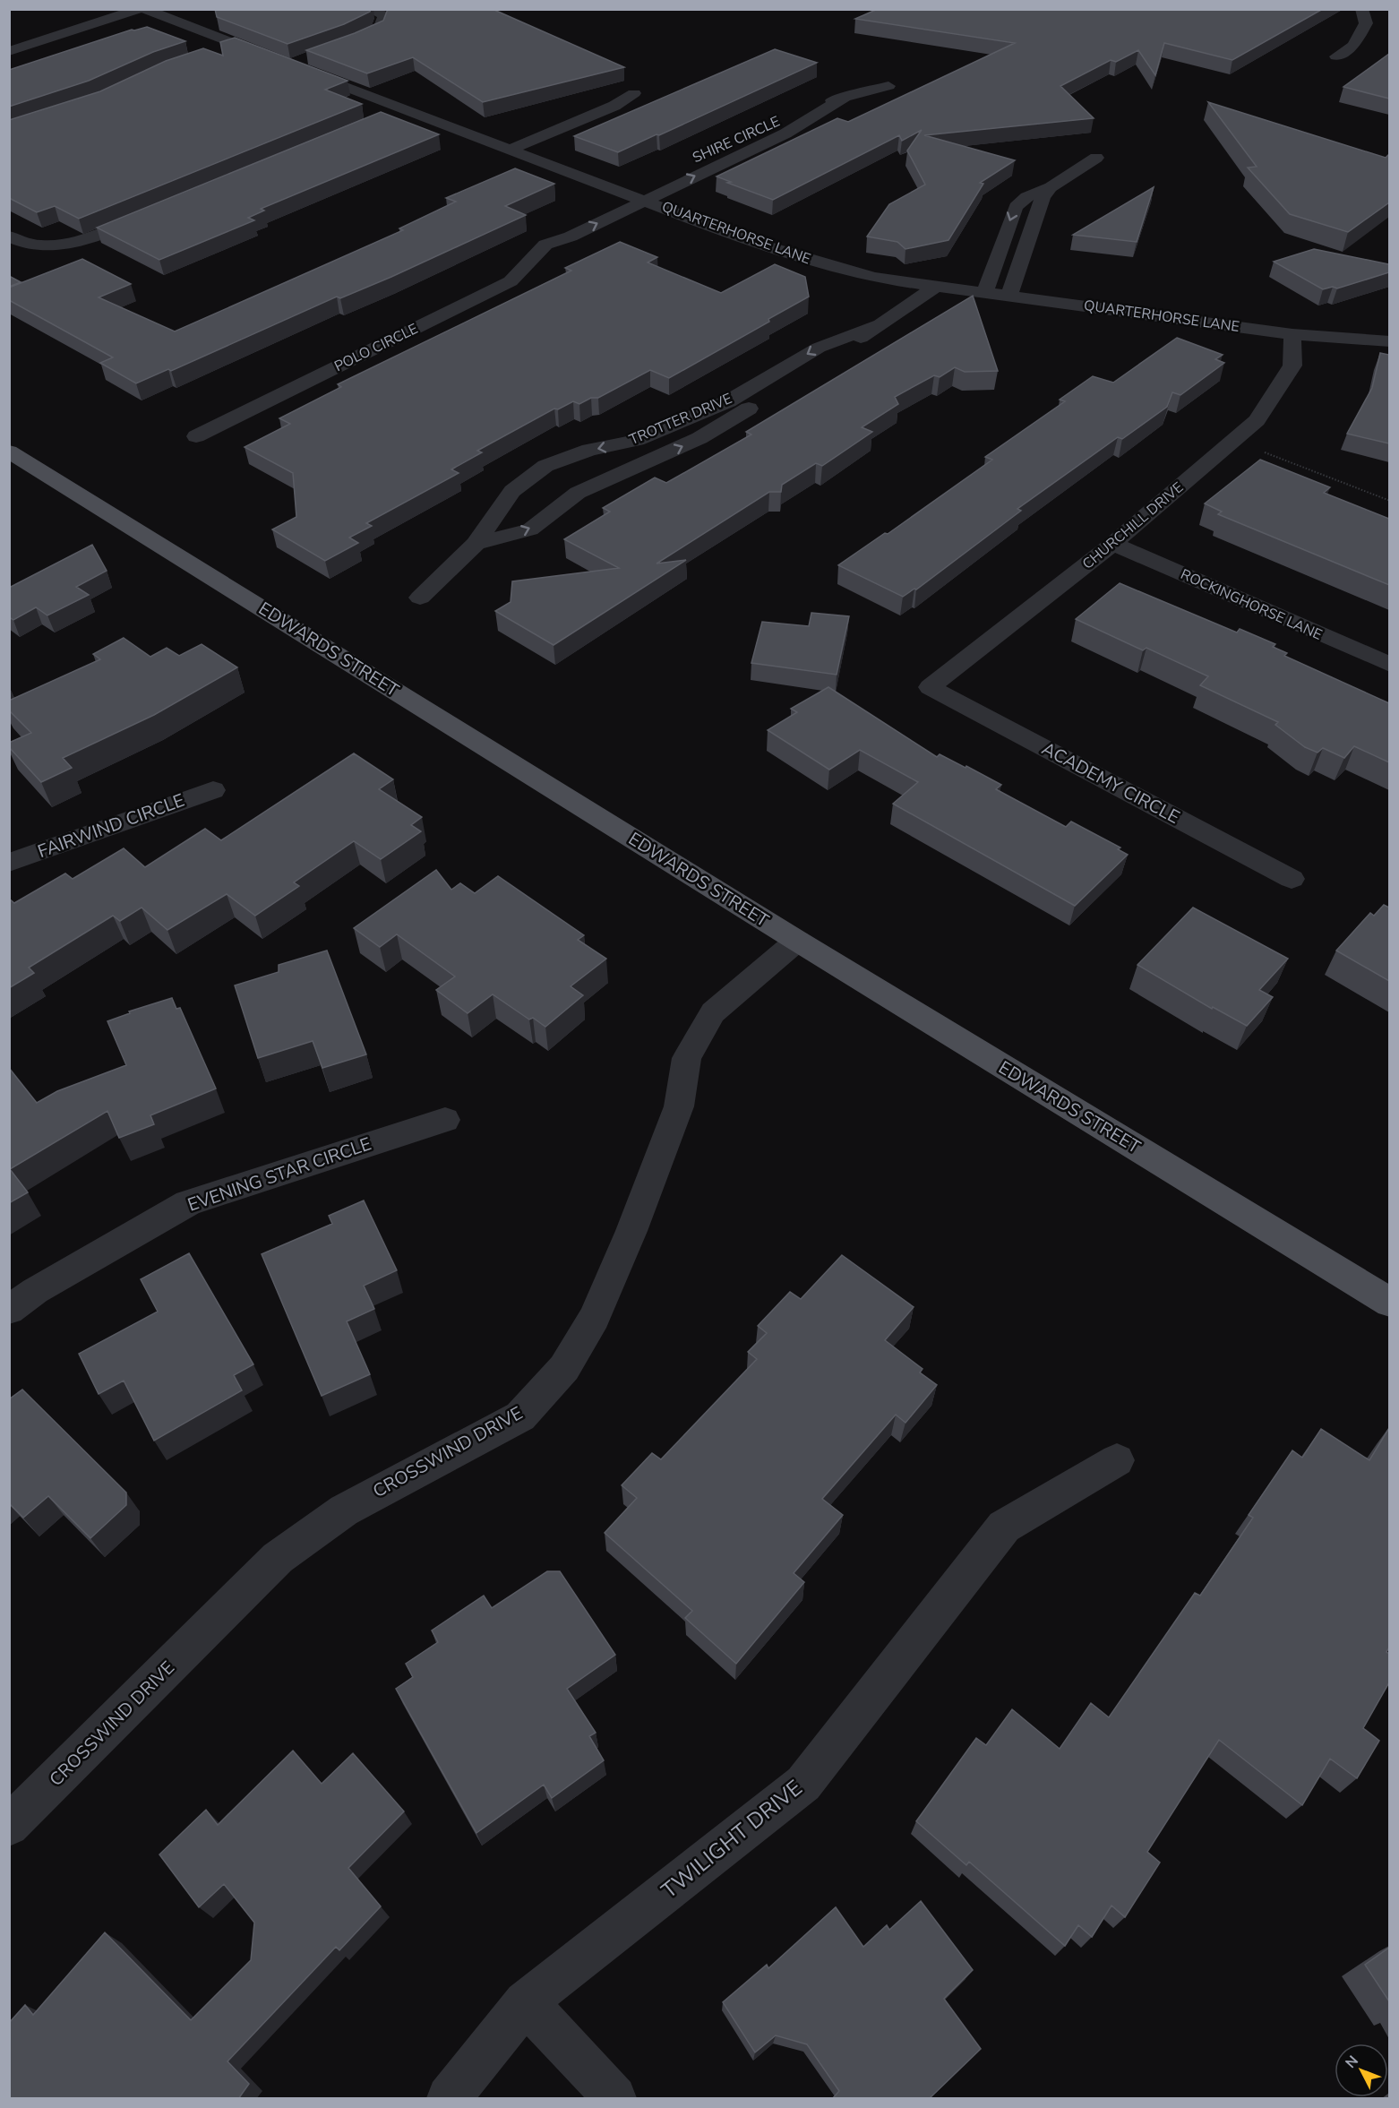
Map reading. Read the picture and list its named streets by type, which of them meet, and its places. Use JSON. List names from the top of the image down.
{
  "streets": {
    "main road": ["EDWARDS STREET"],
    "street": [
      "SHIRE CIRCLE",
      "QUARTERHORSE LANE",
      "POLO CIRCLE",
      "TROTTER DRIVE",
      "CHURCHILL DRIVE",
      "ROCKINGHORSE LANE",
      "ACADEMY CIRCLE",
      "FAIRWIND CIRCLE",
      "EVENING STAR CIRCLE",
      "CROSSWIND DRIVE",
      "TWILIGHT DRIVE"
    ]
  },
  "crossings": [
    ["SHIRE CIRCLE", "QUARTERHORSE LANE"],
    ["SHIRE CIRCLE", "POLO CIRCLE"],
    ["QUARTERHORSE LANE", "POLO CIRCLE"],
    ["QUARTERHORSE LANE", "TROTTER DRIVE"],
    ["QUARTERHORSE LANE", "CHURCHILL DRIVE"],
    ["CHURCHILL DRIVE", "ROCKINGHORSE LANE"],
    ["CHURCHILL DRIVE", "ACADEMY CIRCLE"],
    ["EDWARDS STREET", "CROSSWIND DRIVE"]
  ],
  "north": "top left"
}
